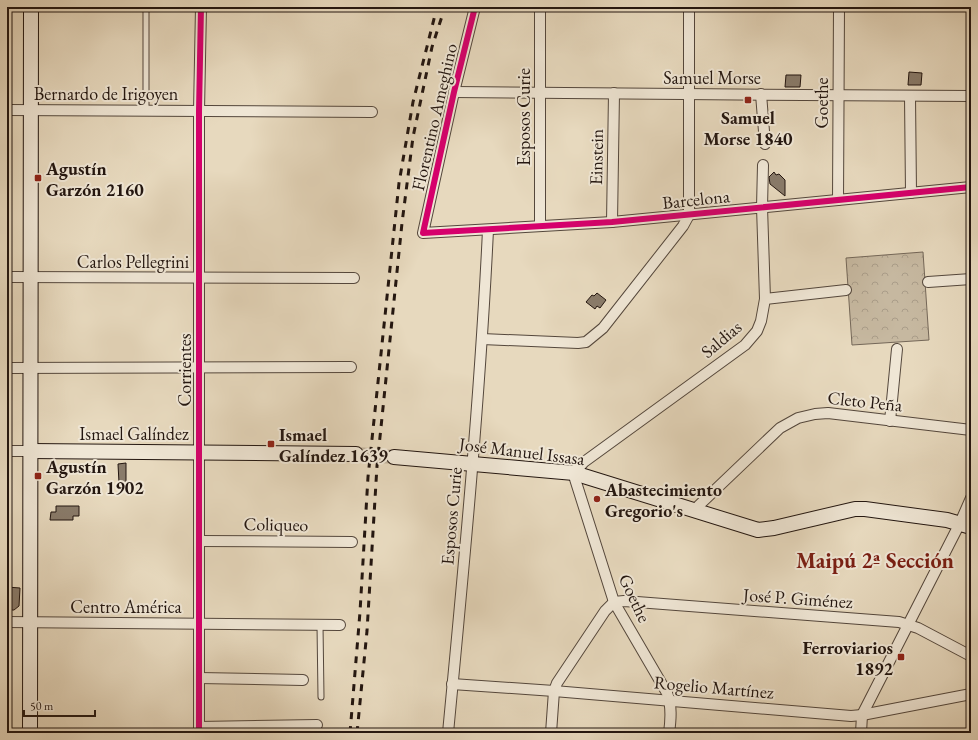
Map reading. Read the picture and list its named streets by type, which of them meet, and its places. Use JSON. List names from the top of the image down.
{
  "streets": {
    "main road": ["Ismael Galíndez", "José Manuel Issasa"],
    "street": [
      "Samuel Morse",
      "Bernardo de Irigoyen",
      "Goethe",
      "Florentino Ameghino",
      "Esposos Curie",
      "Einstein",
      "Barcelona",
      "Carlos Pellegrini",
      "Saldias",
      "Corrientes",
      "Cleto Peña",
      "Coliqueo",
      "José P. Giménez",
      "Centro América",
      "Rogelio Martínez"
    ]
  },
  "crossings": [
    ["Samuel Morse", "Goethe"],
    ["Samuel Morse", "Florentino Ameghino"],
    ["Samuel Morse", "Esposos Curie"],
    ["Samuel Morse", "Einstein"],
    ["Bernardo de Irigoyen", "Corrientes"],
    ["Goethe", "Barcelona"],
    ["Goethe", "Saldias"],
    ["Goethe", "José Manuel Issasa"],
    ["Goethe", "José P. Giménez"],
    ["Goethe", "Rogelio Martínez"],
    ["Florentino Ameghino", "Barcelona"],
    ["Esposos Curie", "Barcelona"],
    ["Esposos Curie", "José Manuel Issasa"],
    ["Esposos Curie", "Rogelio Martínez"],
    ["Einstein", "Barcelona"],
    ["Barcelona", "Saldias"],
    ["Carlos Pellegrini", "Corrientes"],
    ["Saldias", "José Manuel Issasa"],
    ["Corrientes", "Ismael Galíndez"],
    ["Corrientes", "Coliqueo"],
    ["Corrientes", "Centro América"],
    ["Cleto Peña", "José Manuel Issasa"]
  ],
  "districts": ["Maipú 2ª Sección"],
  "places": {
    "transit": [
      "Samuel Morse 1840",
      "Agustín Garzón 2160",
      "Ismael Galíndez 1639",
      "Agustín Garzón 1902",
      "Ferroviarios 1892"
    ],
    "other": ["Abastecimiento Gregorio's"]
  },
  "scale_bar": "50 m"
}
